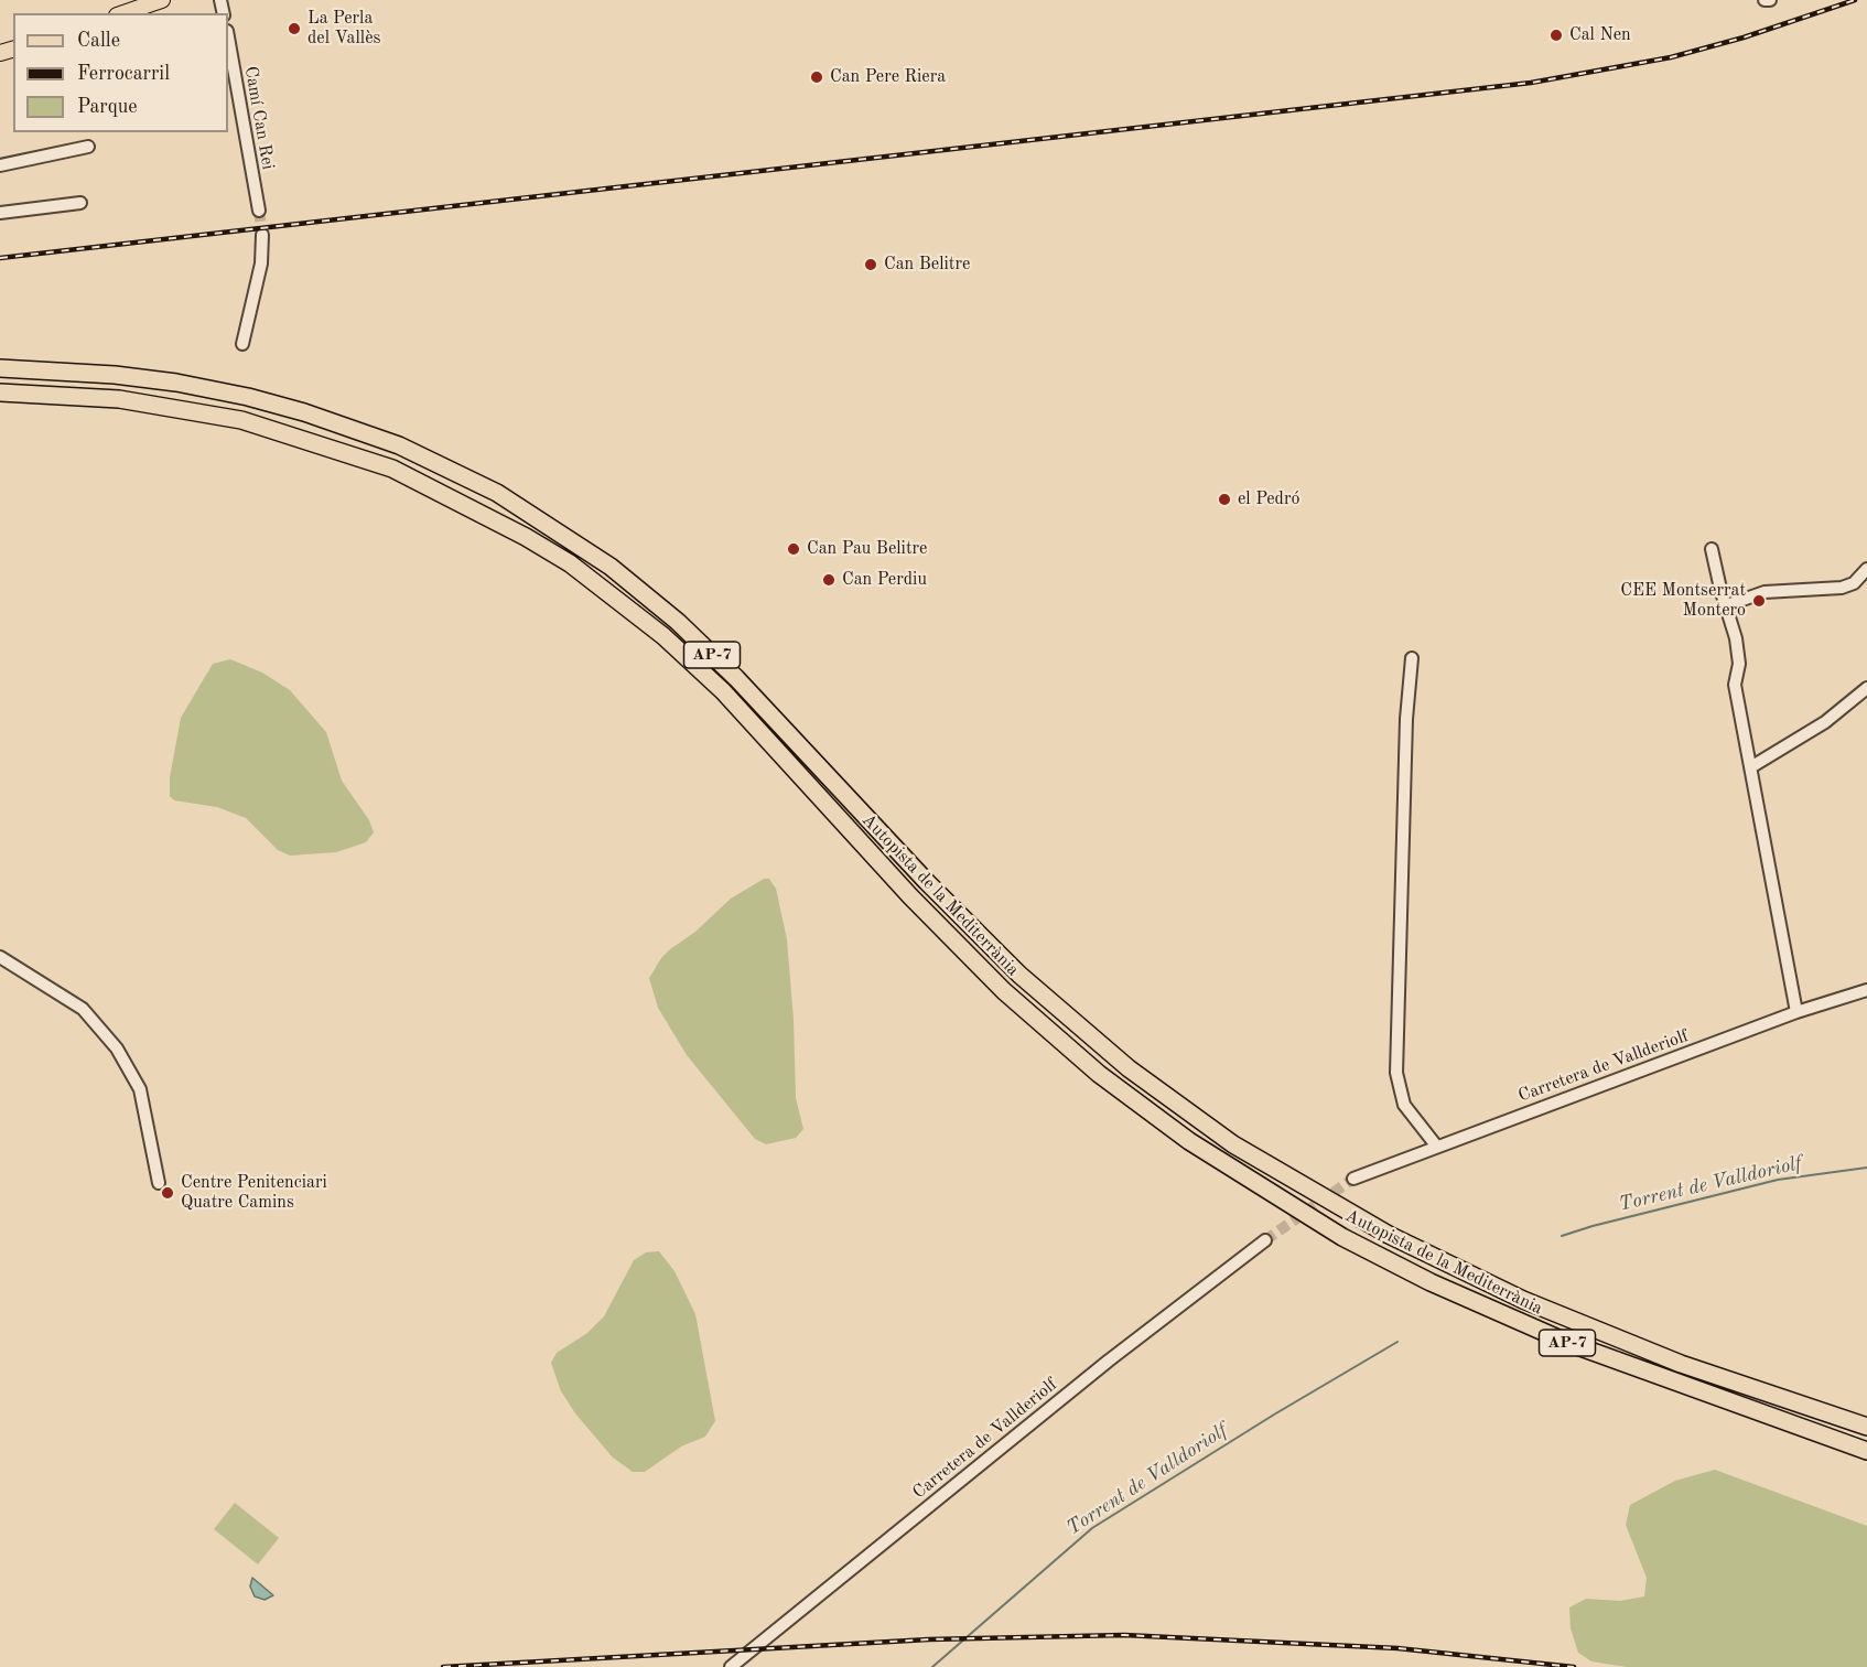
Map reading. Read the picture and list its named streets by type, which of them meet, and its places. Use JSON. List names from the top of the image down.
{
  "streets": {
    "highway": ["AP-7", "Autopista de la Mediterrània"],
    "street": ["Camí Can Rei", "Carretera de Vallderiolf"]
  },
  "water": ["Torrent de Valldoriolf"],
  "places": [
    "La Perla del Vallès",
    "Cal Nen",
    "Can Pere Riera",
    "Can Belitre",
    "el Pedró",
    "Can Pau Belitre",
    "Can Perdiu",
    "CEE Montserrat Montero",
    "Centre Penitenciari Quatre Camins"
  ],
  "legend": ["Calle", "Ferrocarril", "Parque"]
}
